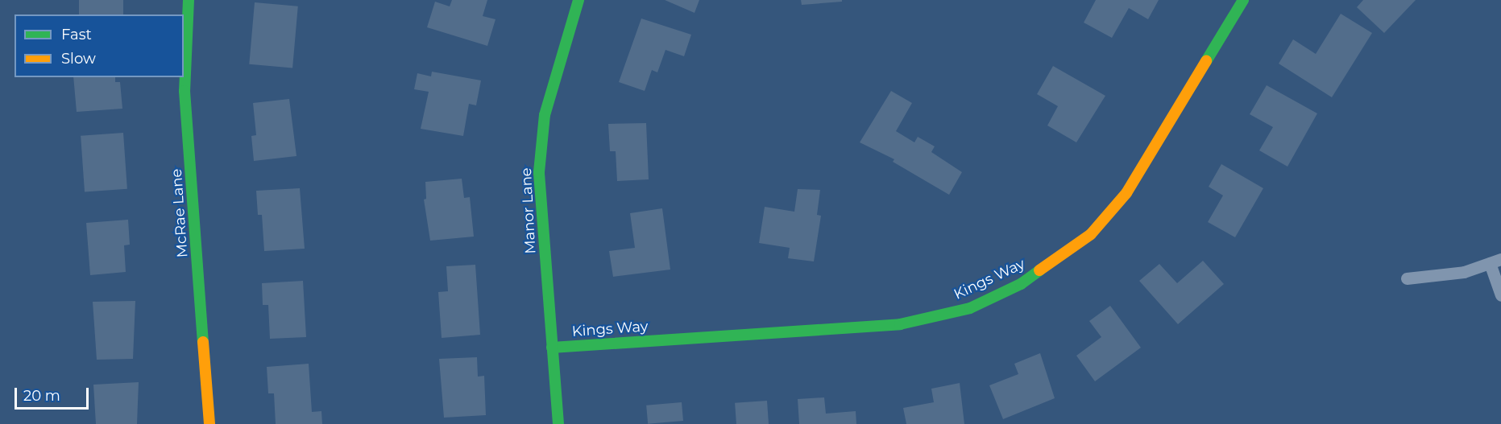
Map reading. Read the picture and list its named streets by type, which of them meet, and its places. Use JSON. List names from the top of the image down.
{
  "streets": {
    "street": ["Manor Lane", "McRae Lane", "Kings Way"]
  },
  "crossings": [
    ["Manor Lane", "Kings Way"]
  ],
  "legend": ["Fast", "Slow"],
  "scale_bar": "20 m"
}
